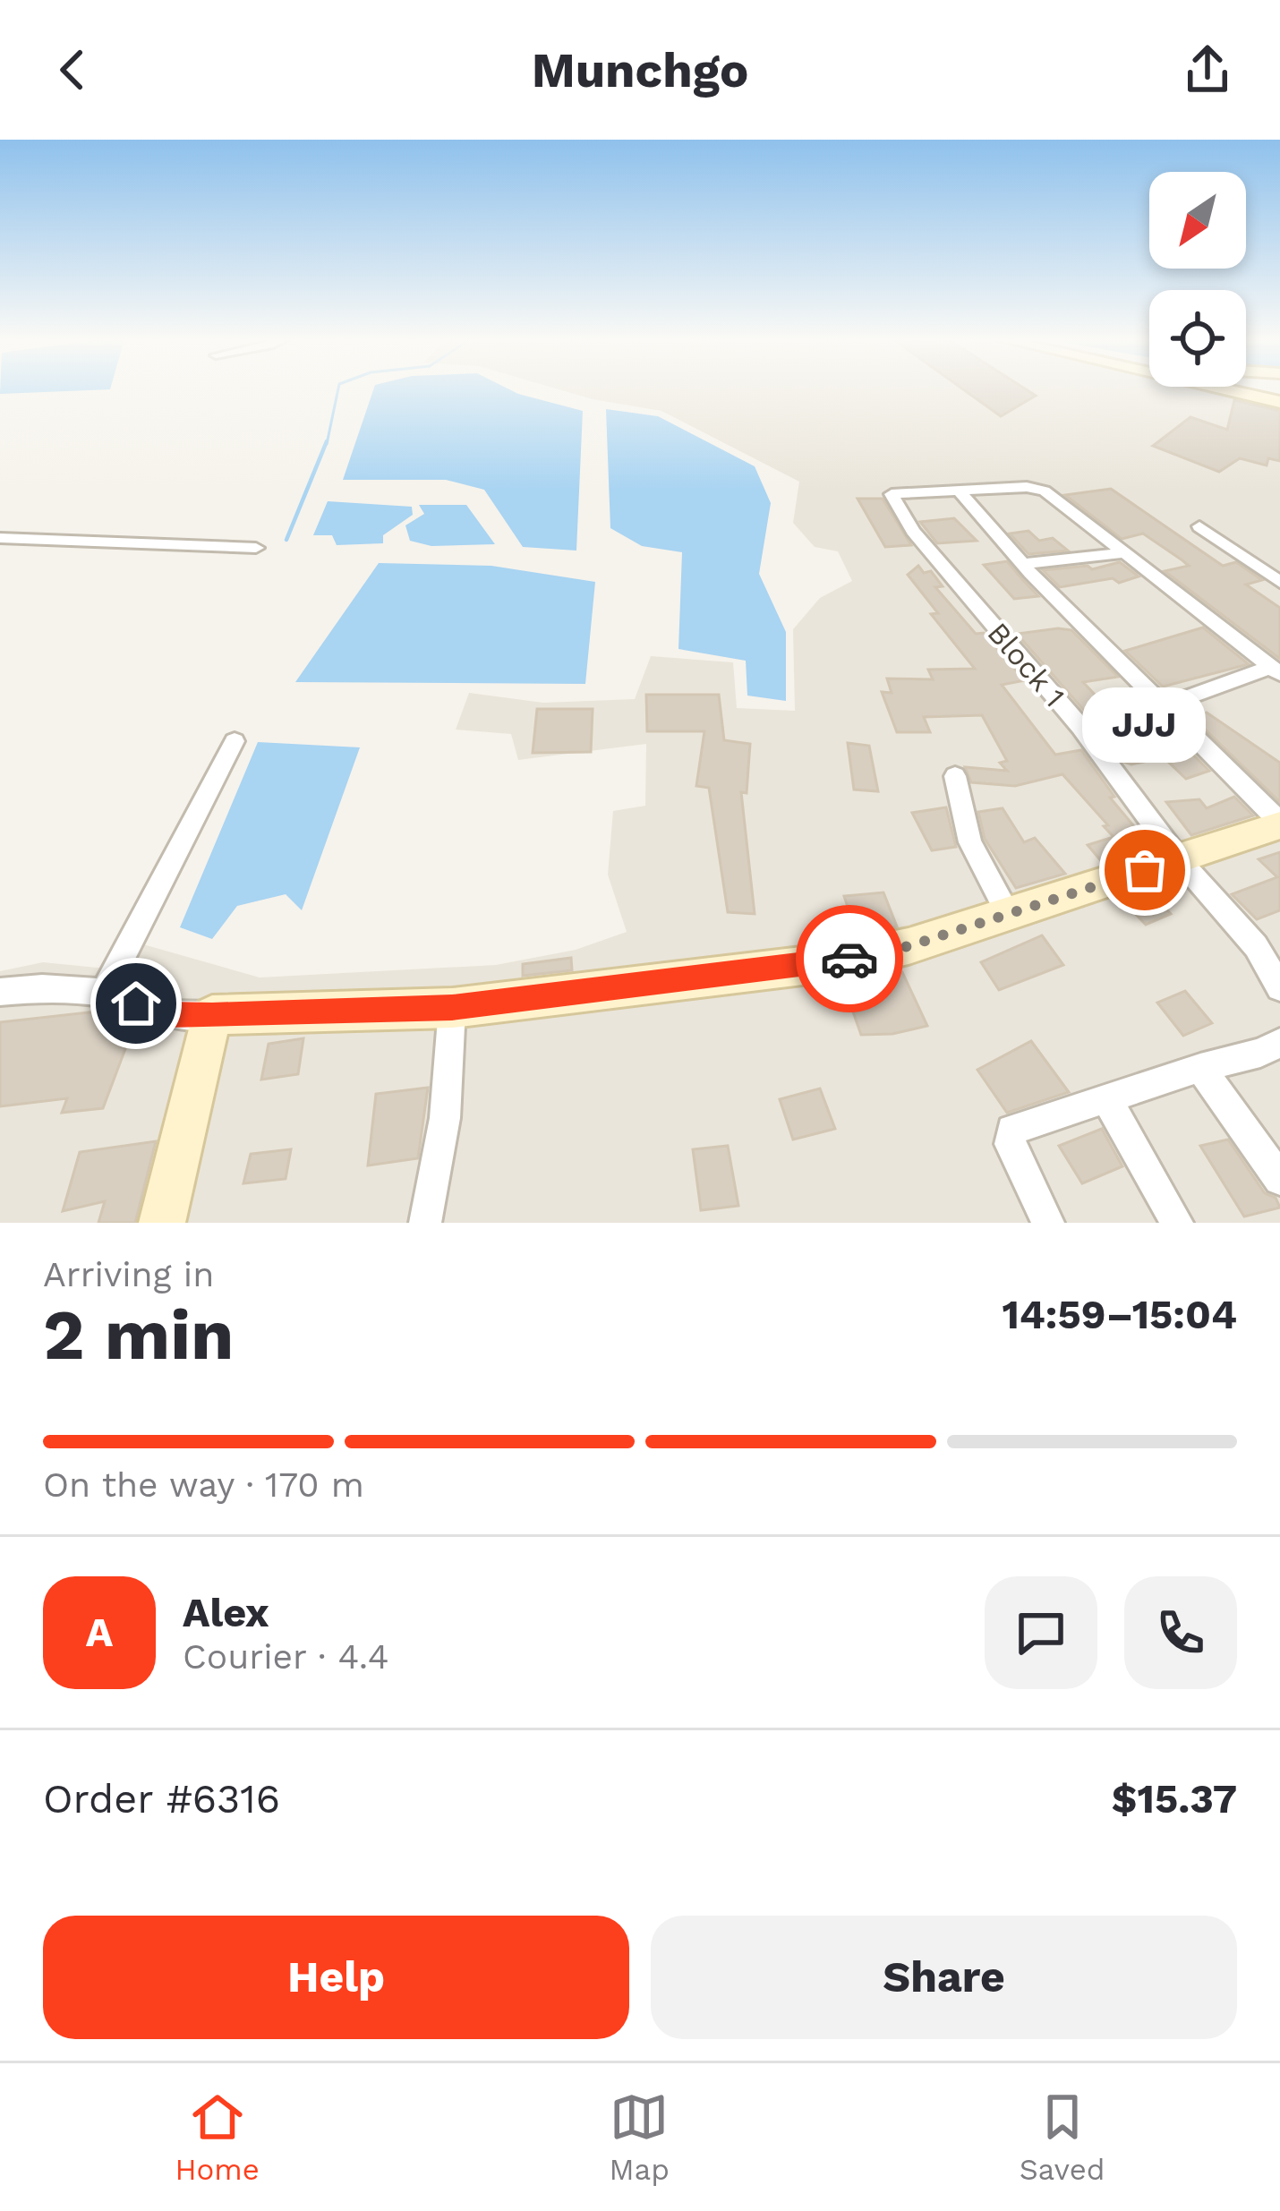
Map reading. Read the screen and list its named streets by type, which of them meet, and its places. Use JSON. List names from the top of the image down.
{
  "streets": {
    "street": ["Block 1"]
  },
  "places": ["JJJ"],
  "north": "bottom left",
  "page": {
    "header": "Munchgo",
    "bubble": "JJJ",
    "heading": ["2 min", "Arriving in", "14:59–15:04"],
    "panel": [
      "Alex",
      "Courier · 4.4",
      "Order #6316",
      "$15.37"
    ],
    "bar": "On the way · 170 m",
    "round": "A",
    "buttons": ["Help", "Share"],
    "tabs": ["Home", "Map", "Saved"]
  }
}
